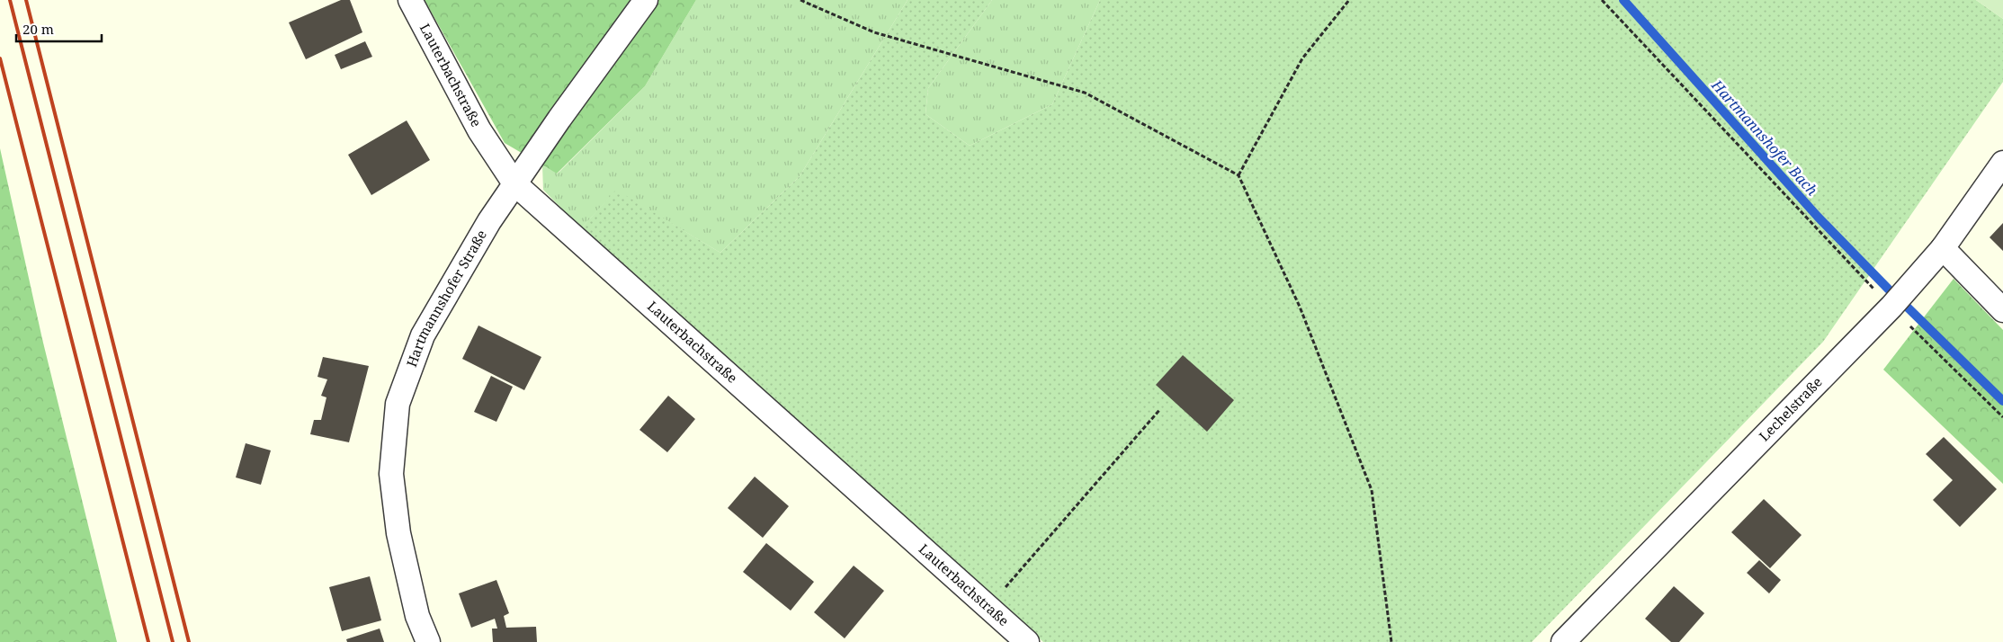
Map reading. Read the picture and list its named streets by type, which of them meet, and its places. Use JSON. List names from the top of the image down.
{
  "streets": {
    "street": ["Lauterbachstraße", "Hartmannshofer Straße", "Lechelstraße"]
  },
  "crossings": [
    ["Lauterbachstraße", "Hartmannshofer Straße"]
  ],
  "water": ["Hartmannshofer Bach"],
  "scale_bar": "20 m"
}
